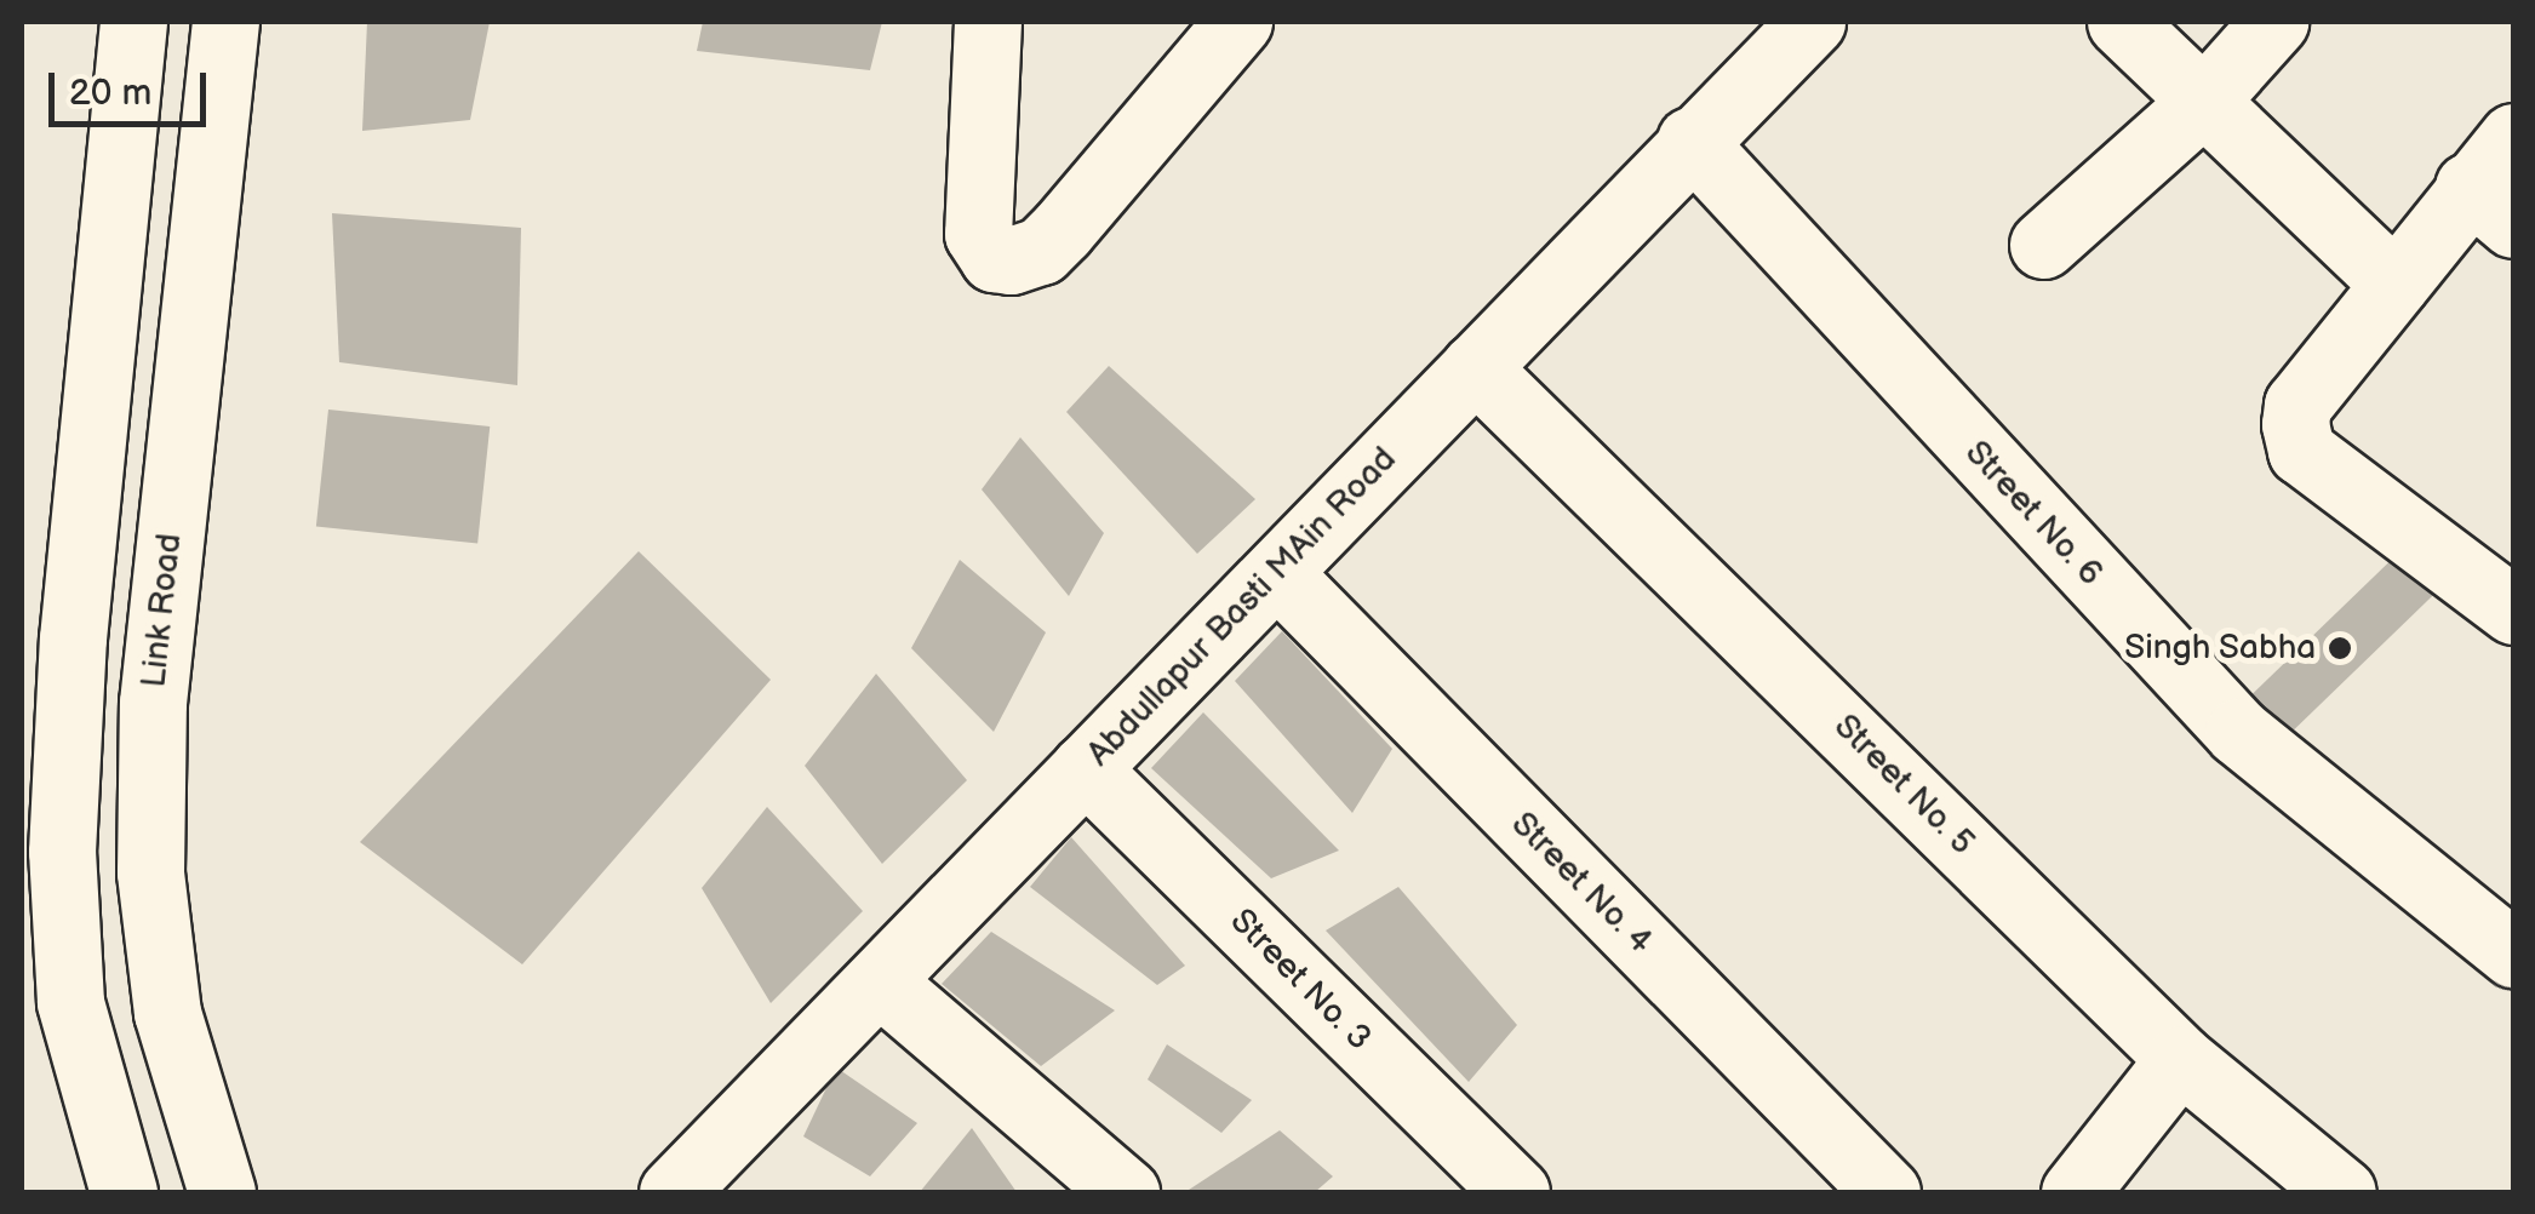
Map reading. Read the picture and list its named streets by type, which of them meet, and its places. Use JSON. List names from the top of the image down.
{
  "streets": {
    "street": [
      "Street No. 6",
      "Abdullapur Basti MAin Road",
      "Link Road",
      "Street No. 5",
      "Street No. 4",
      "Street No. 3"
    ]
  },
  "crossings": [
    ["Street No. 6", "Abdullapur Basti MAin Road"],
    ["Abdullapur Basti MAin Road", "Street No. 5"],
    ["Abdullapur Basti MAin Road", "Street No. 4"],
    ["Abdullapur Basti MAin Road", "Street No. 3"]
  ],
  "places": ["Singh Sabha"],
  "scale_bar": "20 m"
}
